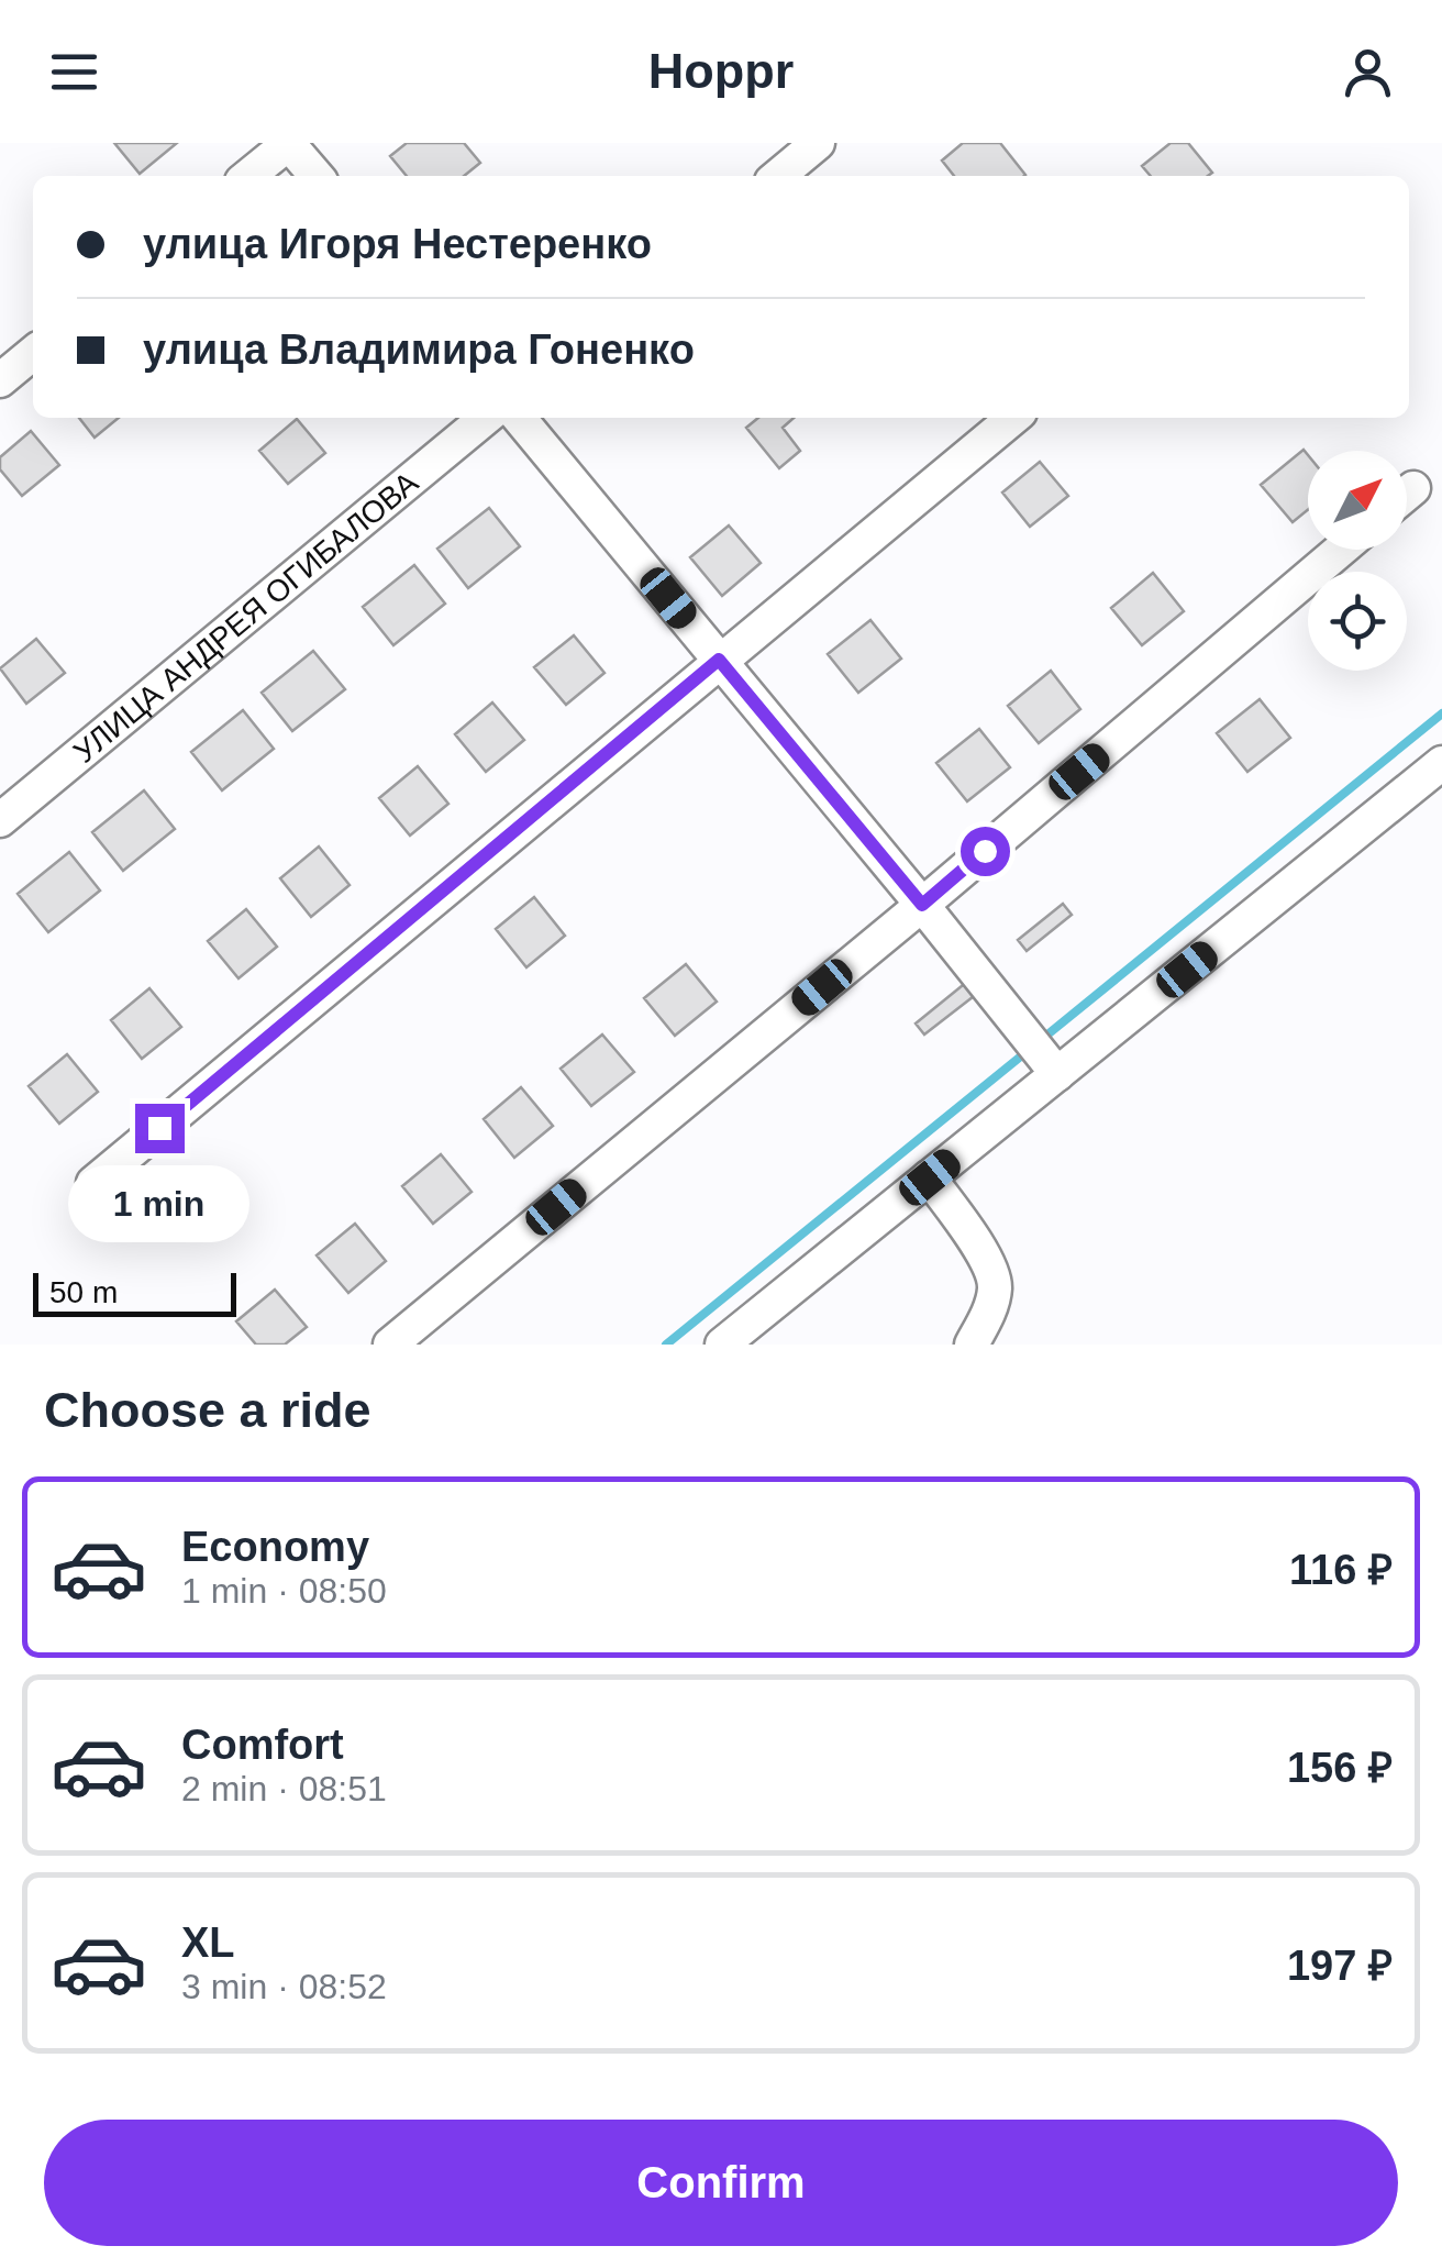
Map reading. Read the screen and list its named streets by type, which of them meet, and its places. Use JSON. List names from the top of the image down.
{
  "streets": {
    "street": ["УЛИЦА АНДРЕЯ ОГИБАЛОВА"]
  },
  "scale_bar": "50 m",
  "north": "top right",
  "page": {
    "header": "Hoppr",
    "banner": ["улица Игоря Нестеренко", "улица Владимира Гоненко"],
    "bubble": "1 min",
    "scale": "50 m",
    "heading": "Choose a ride",
    "list": [
      {
        "name": "Economy",
        "note": "1 min · 08:50",
        "value": "116 ₽"
      },
      {
        "name": "Comfort",
        "note": "2 min · 08:51",
        "value": "156 ₽"
      },
      {
        "name": "XL",
        "note": "3 min · 08:52",
        "value": "197 ₽"
      }
    ],
    "buttons": "Confirm"
  }
}
